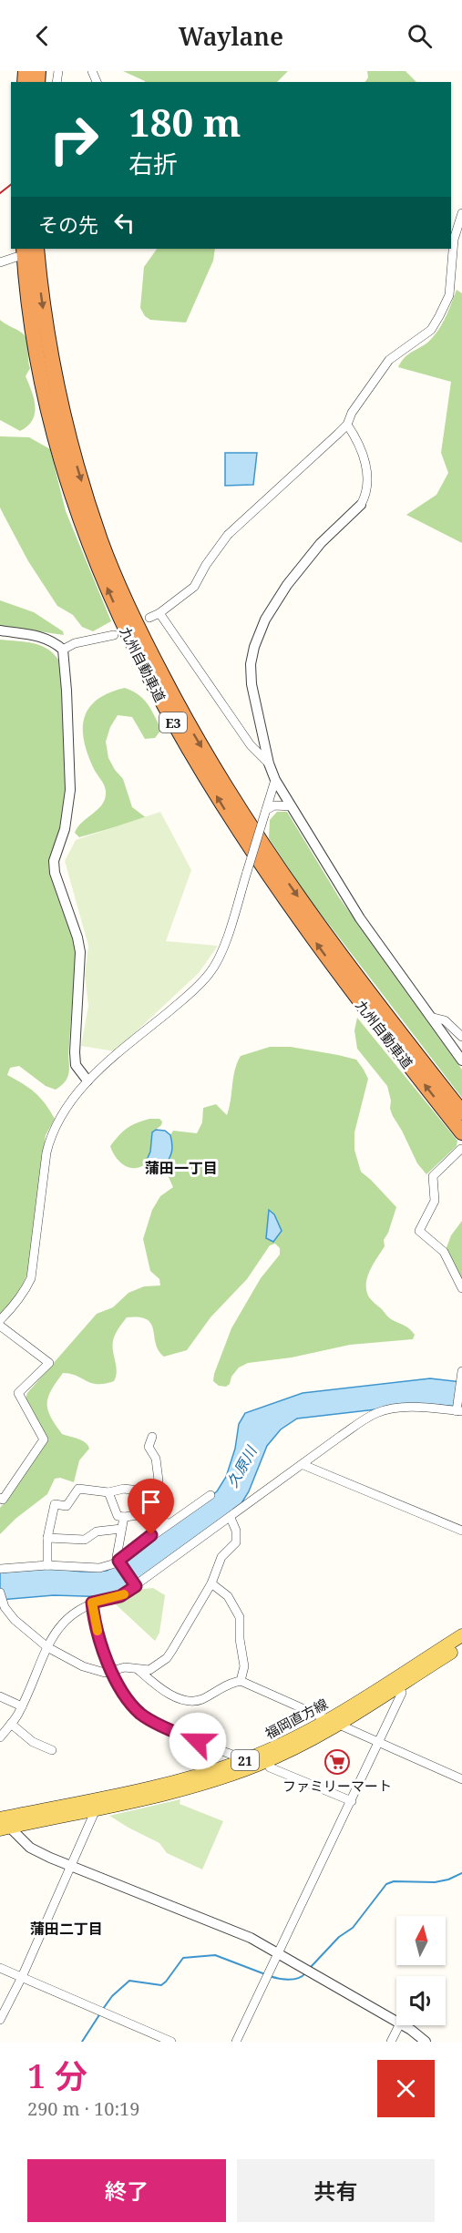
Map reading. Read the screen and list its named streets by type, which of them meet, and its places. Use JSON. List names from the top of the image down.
{
  "streets": {
    "highway": ["九州自動車道", "E3"],
    "main road": ["福岡直方線", "21"]
  },
  "districts": ["蒲田一丁目", "蒲田二丁目"],
  "water": ["久原川"],
  "places": {
    "supermarket": ["ファミリーマート"]
  },
  "north": "top",
  "page": {
    "header": "Waylane",
    "turn": ["180 m", "右折"],
    "then": "その先",
    "heading": ["1 分", "290 m · 10:19"],
    "buttons": ["終了", "共有"]
  }
}
